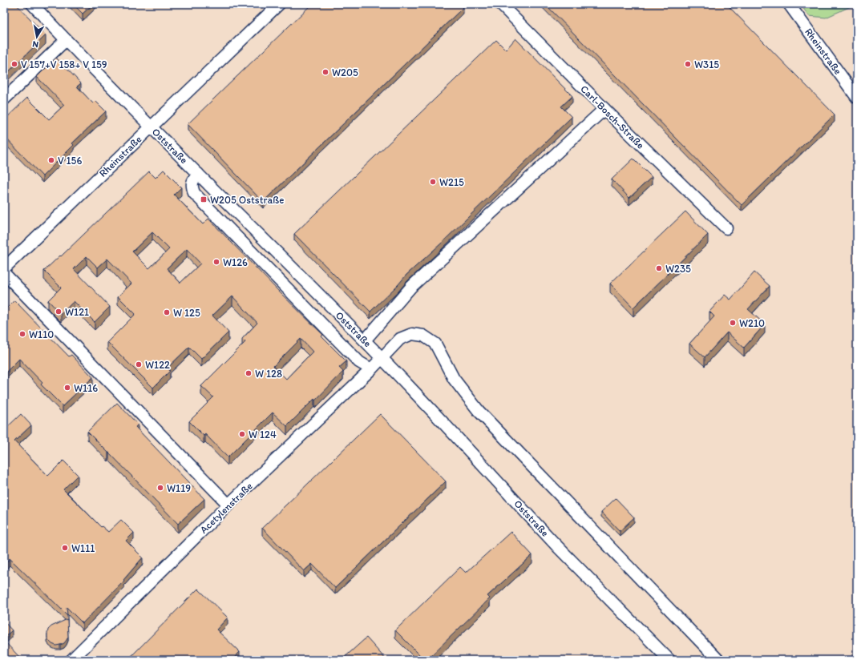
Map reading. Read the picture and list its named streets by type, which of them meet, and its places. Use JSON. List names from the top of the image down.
{
  "streets": {
    "street": [
      "Rheinstraße",
      "Carl-Bosch-Straße",
      "Oststraße",
      "Acetylenstraße"
    ]
  },
  "crossings": [
    ["Rheinstraße", "Oststraße"],
    ["Oststraße", "Acetylenstraße"]
  ],
  "places": {
    "other": [
      "V 157+V 158+ V 159",
      "W315",
      "W205",
      "V 156",
      "W215",
      "W126",
      "W235",
      "W121",
      "W 125",
      "W210",
      "W110",
      "W122",
      "W 128",
      "W116",
      "W 124",
      "W119",
      "W111"
    ],
    "transit": ["W205 Oststraße"]
  },
  "north": "bottom"
}
